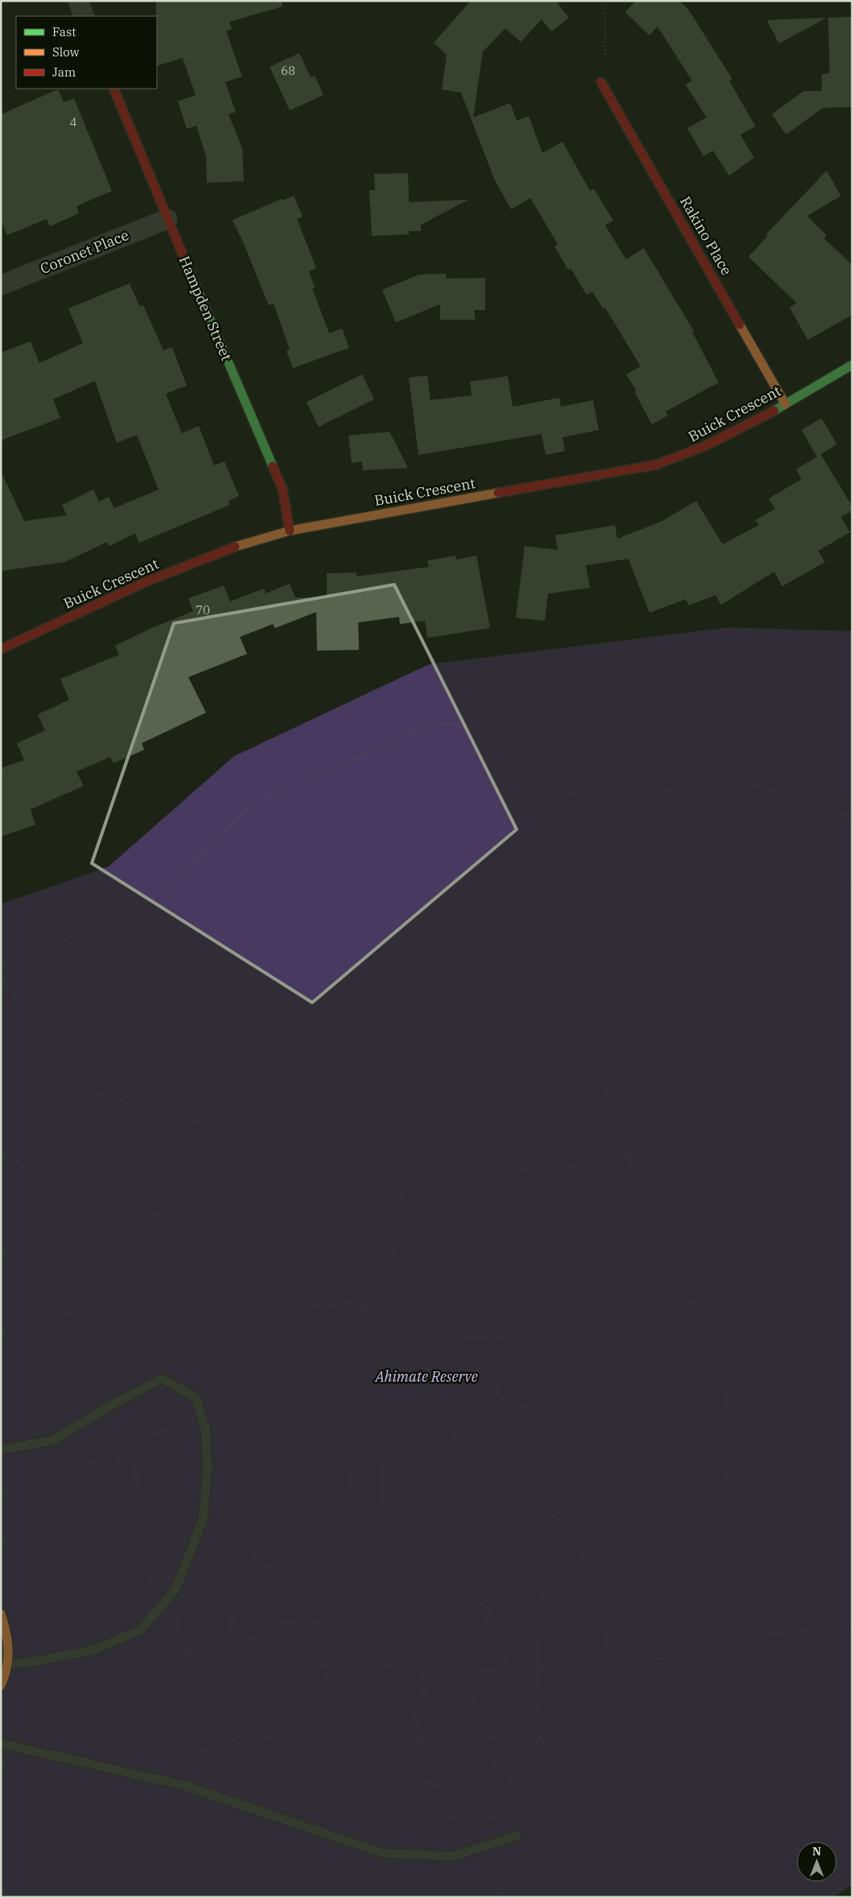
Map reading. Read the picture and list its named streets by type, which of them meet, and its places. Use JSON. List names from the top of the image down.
{
  "streets": {
    "street": [
      "Rakino Place",
      "Coronet Place",
      "Hampden Street",
      "Buick Crescent"
    ]
  },
  "crossings": [
    ["Rakino Place", "Buick Crescent"],
    ["Coronet Place", "Hampden Street"],
    ["Hampden Street", "Buick Crescent"]
  ],
  "parks": ["Ahimate Reserve"],
  "house_numbers": ["68", "4", "70"],
  "legend": ["Fast", "Slow", "Jam"],
  "north": "top"
}
